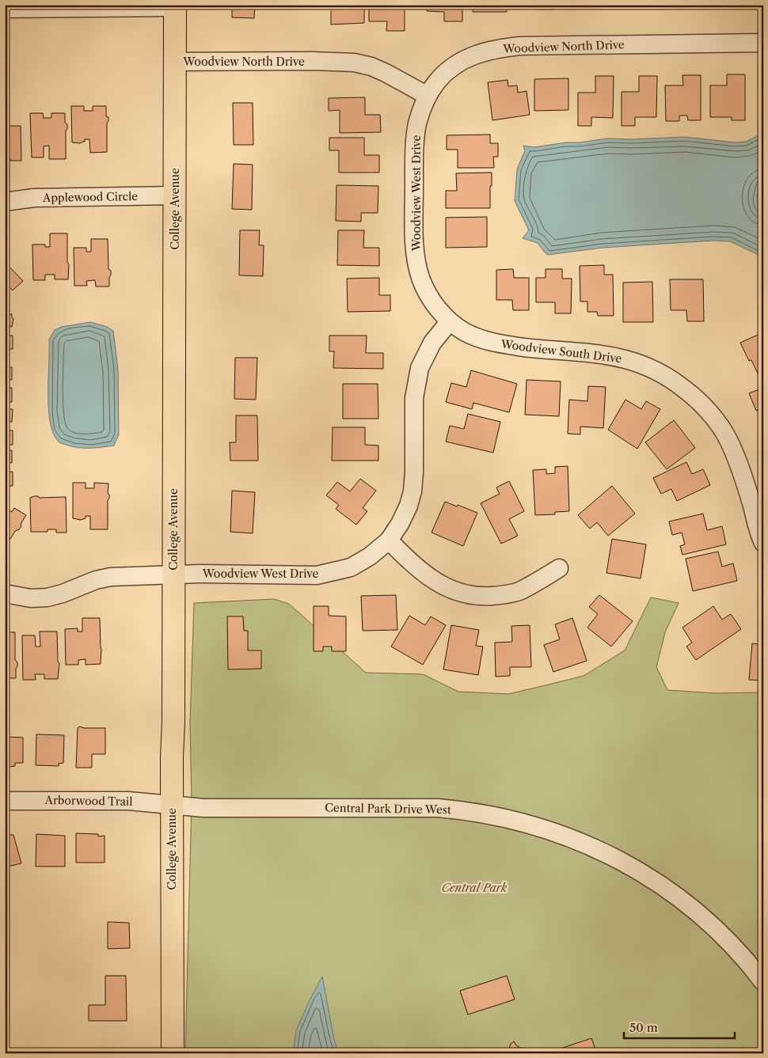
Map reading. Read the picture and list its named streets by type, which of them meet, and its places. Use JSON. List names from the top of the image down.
{
  "streets": {
    "main road": ["College Avenue"],
    "street": [
      "Woodview North Drive",
      "Woodview West Drive",
      "Applewood Circle",
      "Woodview South Drive",
      "Arborwood Trail",
      "Central Park Drive West"
    ]
  },
  "crossings": [
    ["Woodview North Drive", "Woodview West Drive"],
    ["Woodview North Drive", "College Avenue"],
    ["Woodview West Drive", "College Avenue"],
    ["Woodview West Drive", "Woodview South Drive"],
    ["Applewood Circle", "College Avenue"],
    ["College Avenue", "Arborwood Trail"],
    ["College Avenue", "Central Park Drive West"],
    ["Arborwood Trail", "Central Park Drive West"]
  ],
  "parks": ["Central Park"],
  "scale_bar": "50 m"
}
